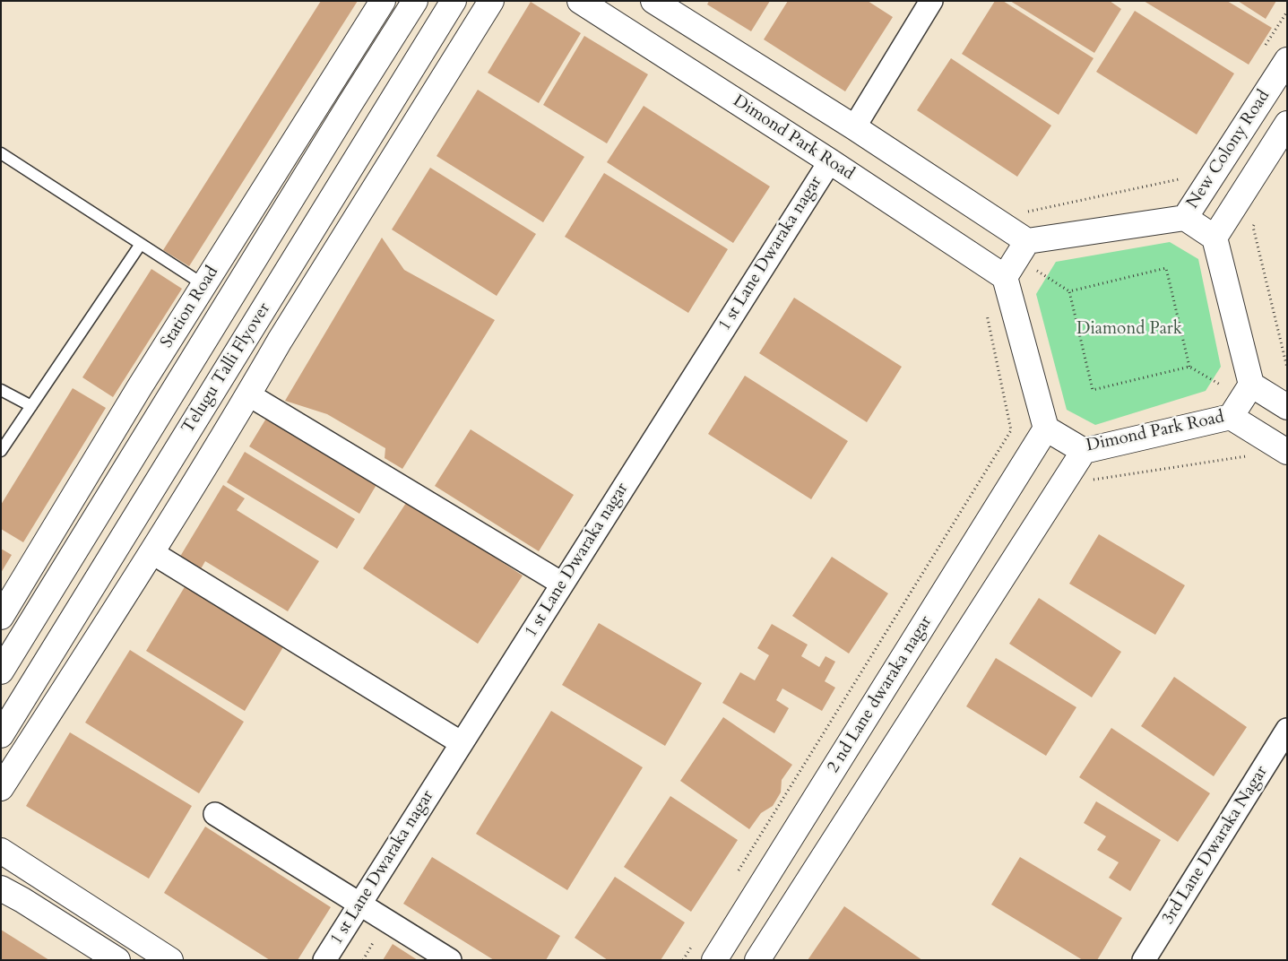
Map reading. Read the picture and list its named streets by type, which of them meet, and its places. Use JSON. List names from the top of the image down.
{
  "streets": {
    "main road": [
      "Dimond Park Road",
      "New Colony Road",
      "Station Road",
      "Telugu Talli Flyover",
      "2 nd Lane dwaraka nagar"
    ],
    "street": ["1 st Lane Dwaraka nagar", "3rd Lane Dwaraka Nagar"]
  },
  "crossings": [
    ["Dimond Park Road", "1 st Lane Dwaraka nagar"],
    ["Dimond Park Road", "2 nd Lane dwaraka nagar"]
  ],
  "parks": ["Diamond Park"]
}
